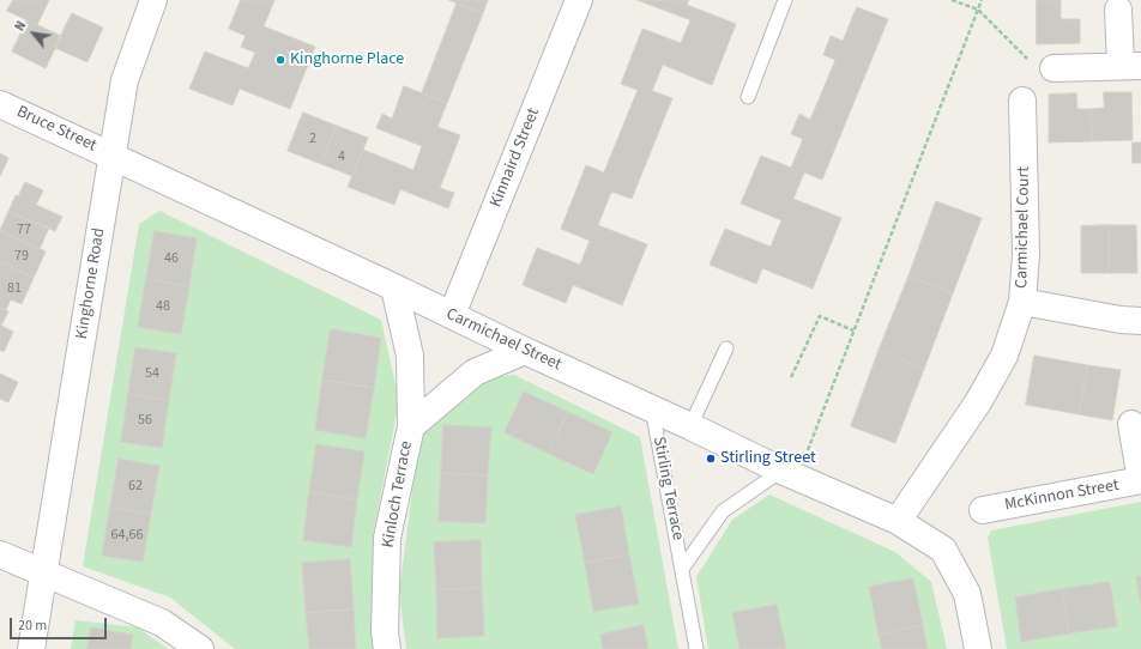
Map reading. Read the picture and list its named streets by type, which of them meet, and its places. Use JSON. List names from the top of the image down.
{
  "streets": {
    "street": [
      "Bruce Street",
      "Kinnaird Street",
      "Carmichael Court",
      "Kinghorne Road",
      "Carmichael Street",
      "Kinloch Terrace",
      "McKinnon Street"
    ],
    "lane": ["Stirling Terrace"]
  },
  "crossings": [
    ["Bruce Street", "Kinghorne Road"],
    ["Bruce Street", "Carmichael Street"],
    ["Kinnaird Street", "Carmichael Street"],
    ["Carmichael Court", "Carmichael Street"],
    ["Kinghorne Road", "Carmichael Street"],
    ["Carmichael Street", "Stirling Terrace"],
    ["Carmichael Street", "Kinloch Terrace"]
  ],
  "places": ["Kinghorne Place", "Stirling Street"],
  "house_numbers": [
    "2",
    "4",
    "77",
    "79",
    "46",
    "81",
    "48",
    "54",
    "56",
    "62",
    "64,66"
  ],
  "scale_bar": "20 m",
  "north": "top left"
}
